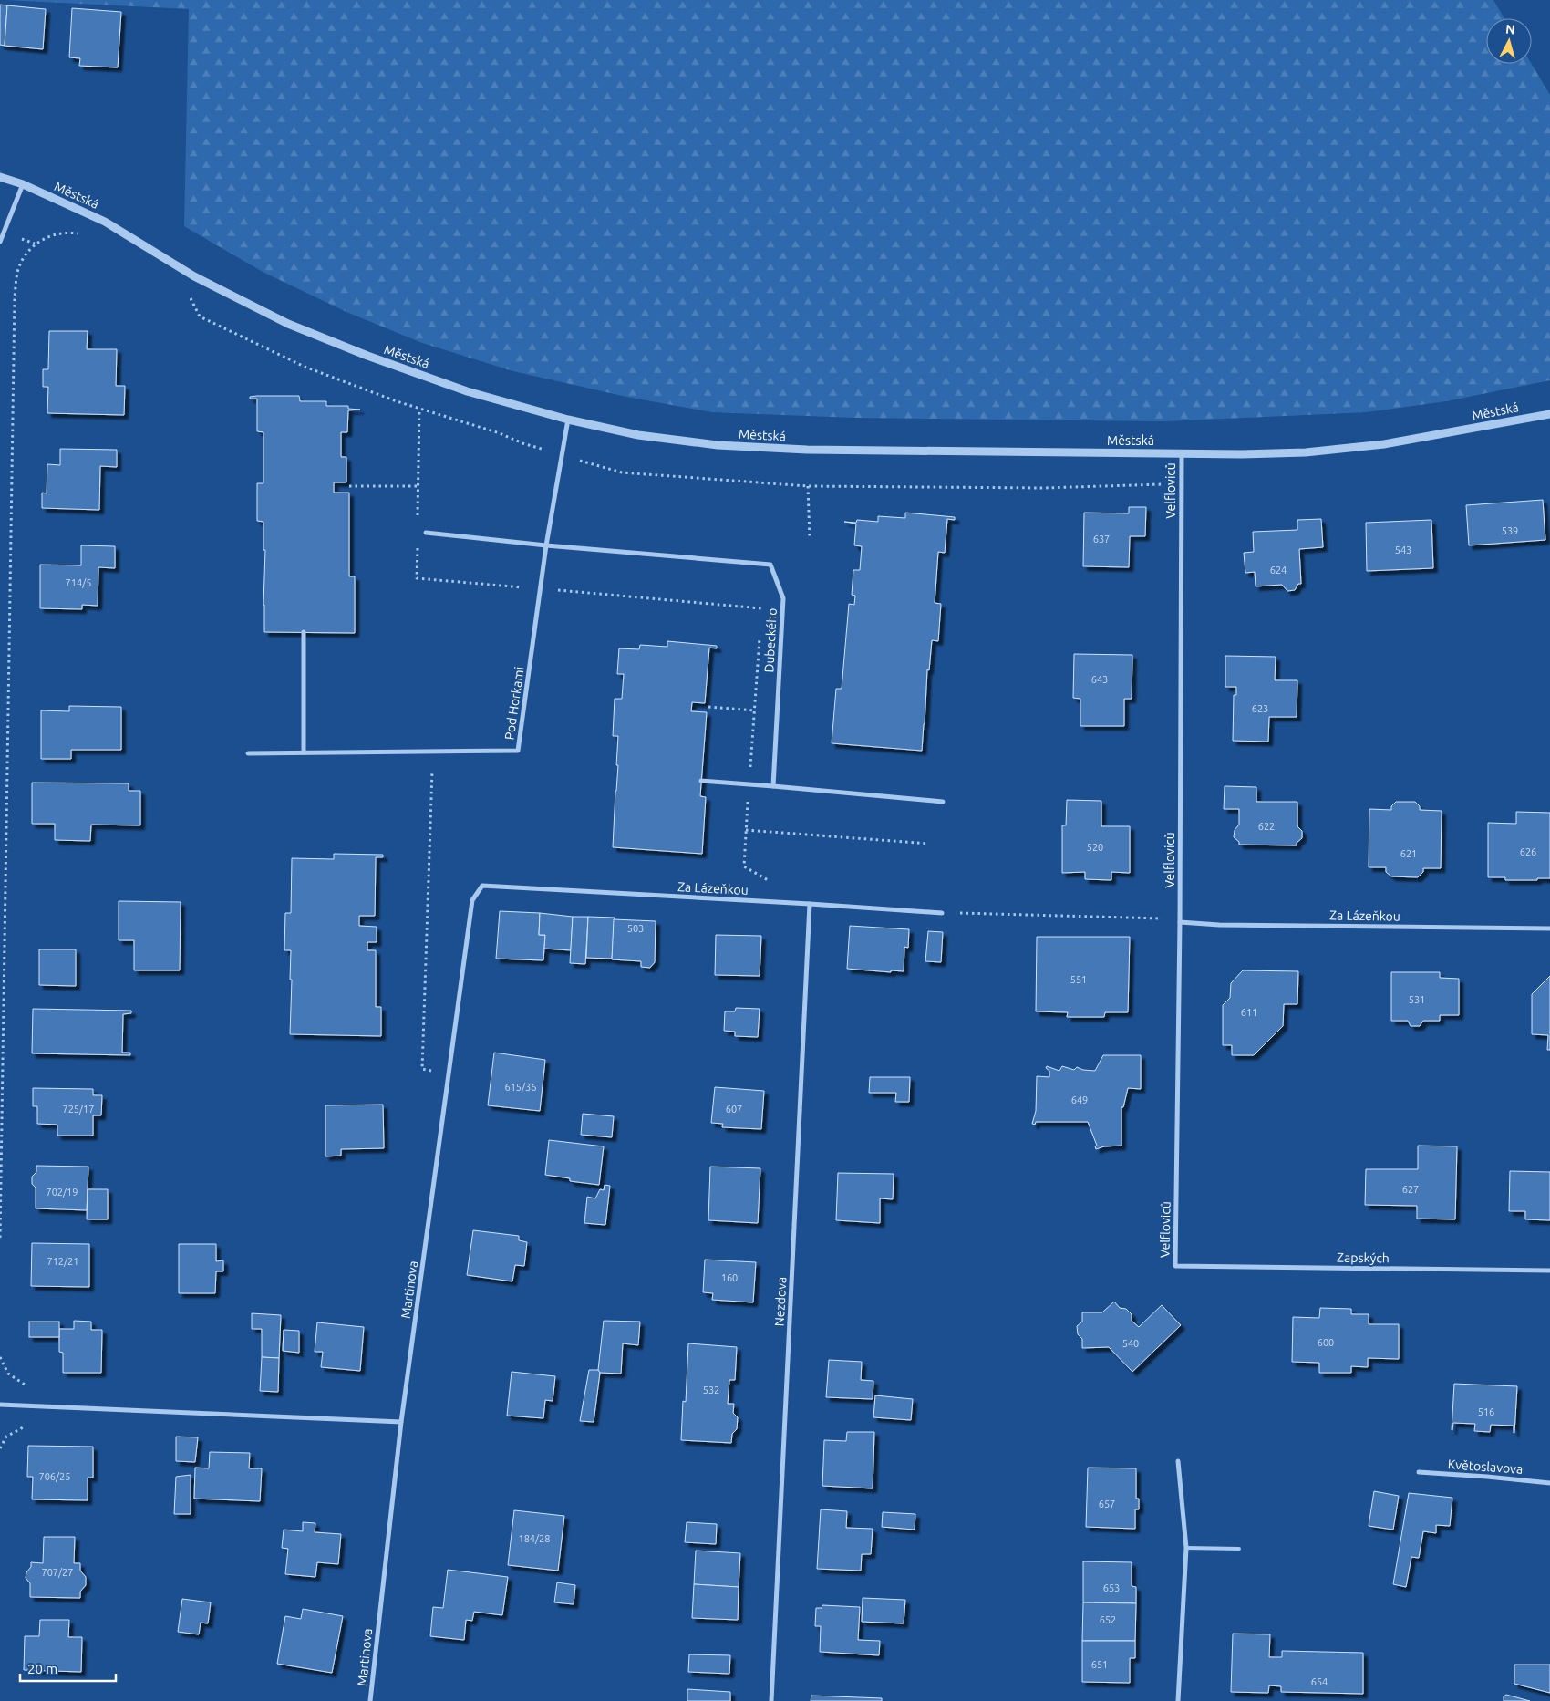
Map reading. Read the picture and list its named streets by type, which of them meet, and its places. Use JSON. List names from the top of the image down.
{
  "streets": {
    "street": [
      "Městská",
      "Velfloviců",
      "Dubeckého",
      "Pod Horkami",
      "Za Lázeňkou",
      "Zapských",
      "Martinova",
      "Nezdova",
      "Květoslavova"
    ]
  },
  "crossings": [
    ["Městská", "Velfloviců"],
    ["Městská", "Pod Horkami"],
    ["Velfloviců", "Za Lázeňkou"],
    ["Velfloviců", "Zapských"],
    ["Dubeckého", "Pod Horkami"],
    ["Za Lázeňkou", "Martinova"],
    ["Za Lázeňkou", "Nezdova"]
  ],
  "house_numbers": [
    "539",
    "637",
    "543",
    "624",
    "714/5",
    "643",
    "623",
    "622",
    "520",
    "626",
    "621",
    "503",
    "551",
    "531",
    "611",
    "615/36",
    "649",
    "725/17",
    "607",
    "627",
    "702/19",
    "712/21",
    "160",
    "600",
    "540",
    "532",
    "516",
    "706/25",
    "657",
    "184/28",
    "707/27",
    "653",
    "652",
    "651",
    "654"
  ],
  "scale_bar": "20 m",
  "north": "top"
}
